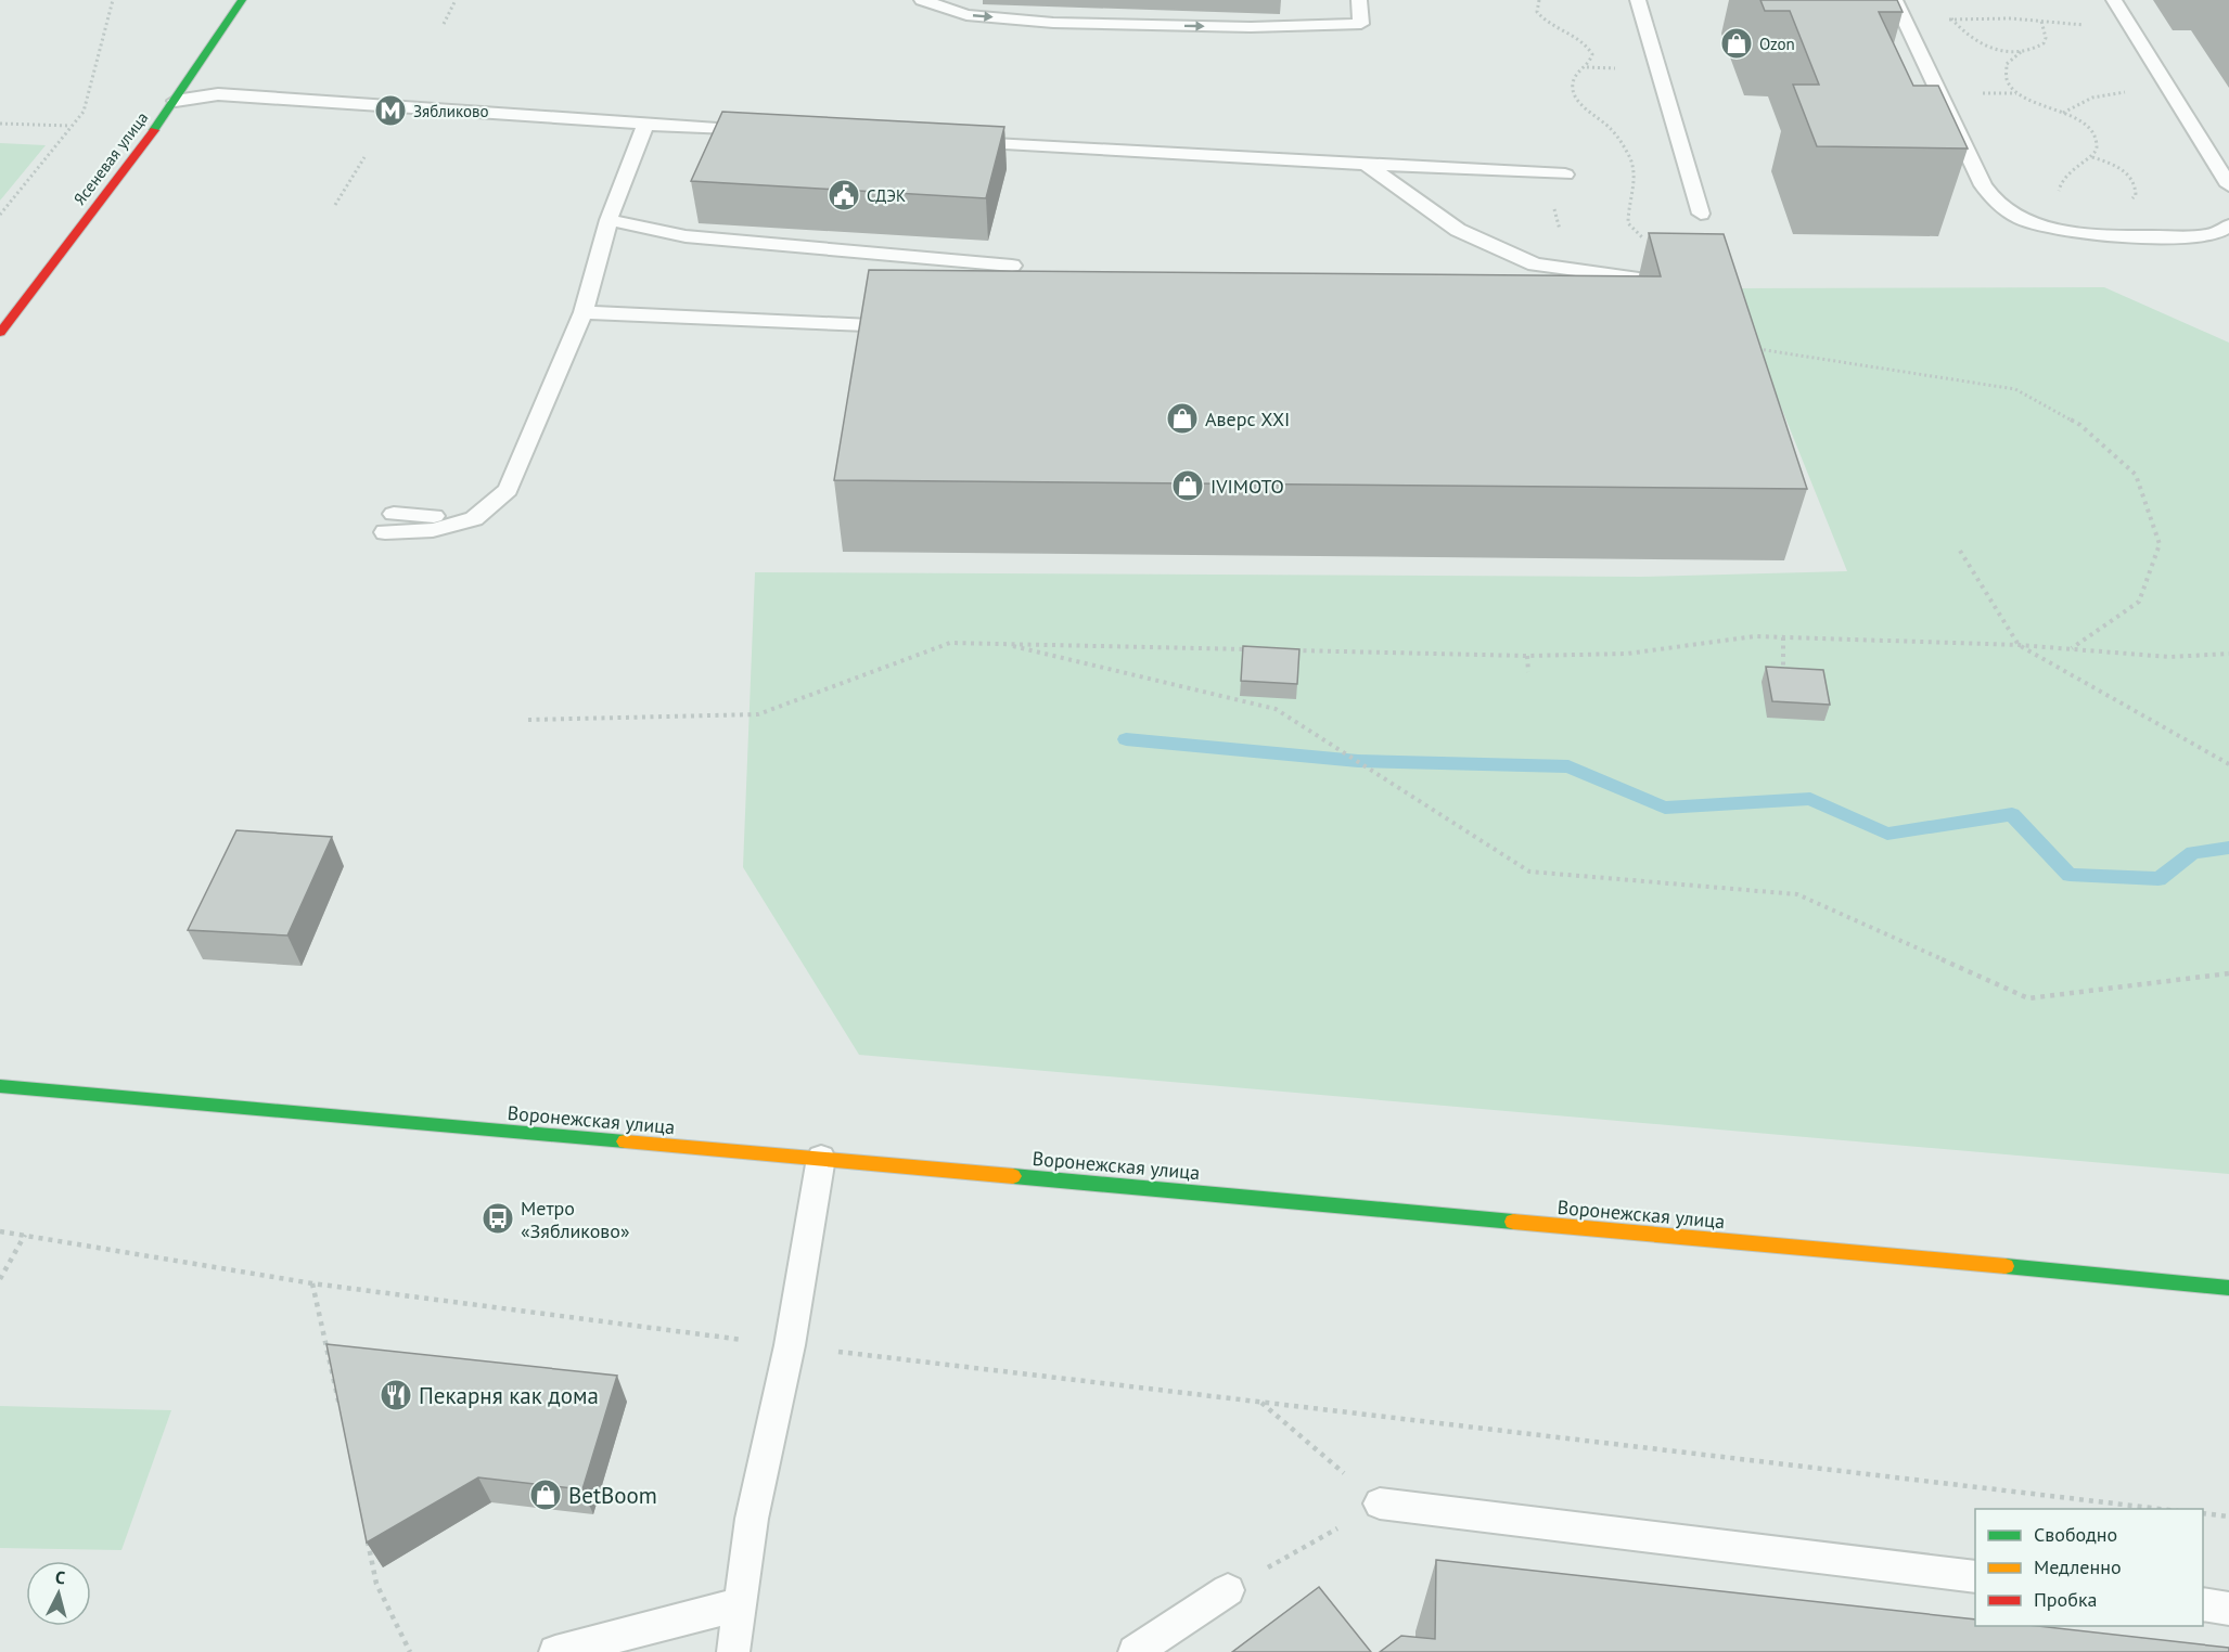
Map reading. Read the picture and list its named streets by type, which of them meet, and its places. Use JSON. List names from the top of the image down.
{
  "streets": {
    "street": ["Ясеневая улица", "Воронежская улица"]
  },
  "places": {
    "shop": [
      "Ozon",
      "Аверс XXI",
      "IVIMOTO",
      "BetBoom"
    ],
    "metro station": ["Зябликово"],
    "public building": ["СДЭК"],
    "bus stop": ["Метро «Зябликово»"],
    "restaurant": ["Пекарня как дома"]
  },
  "legend": ["Свободно", "Медленно", "Пробка"],
  "north": "top"
}
